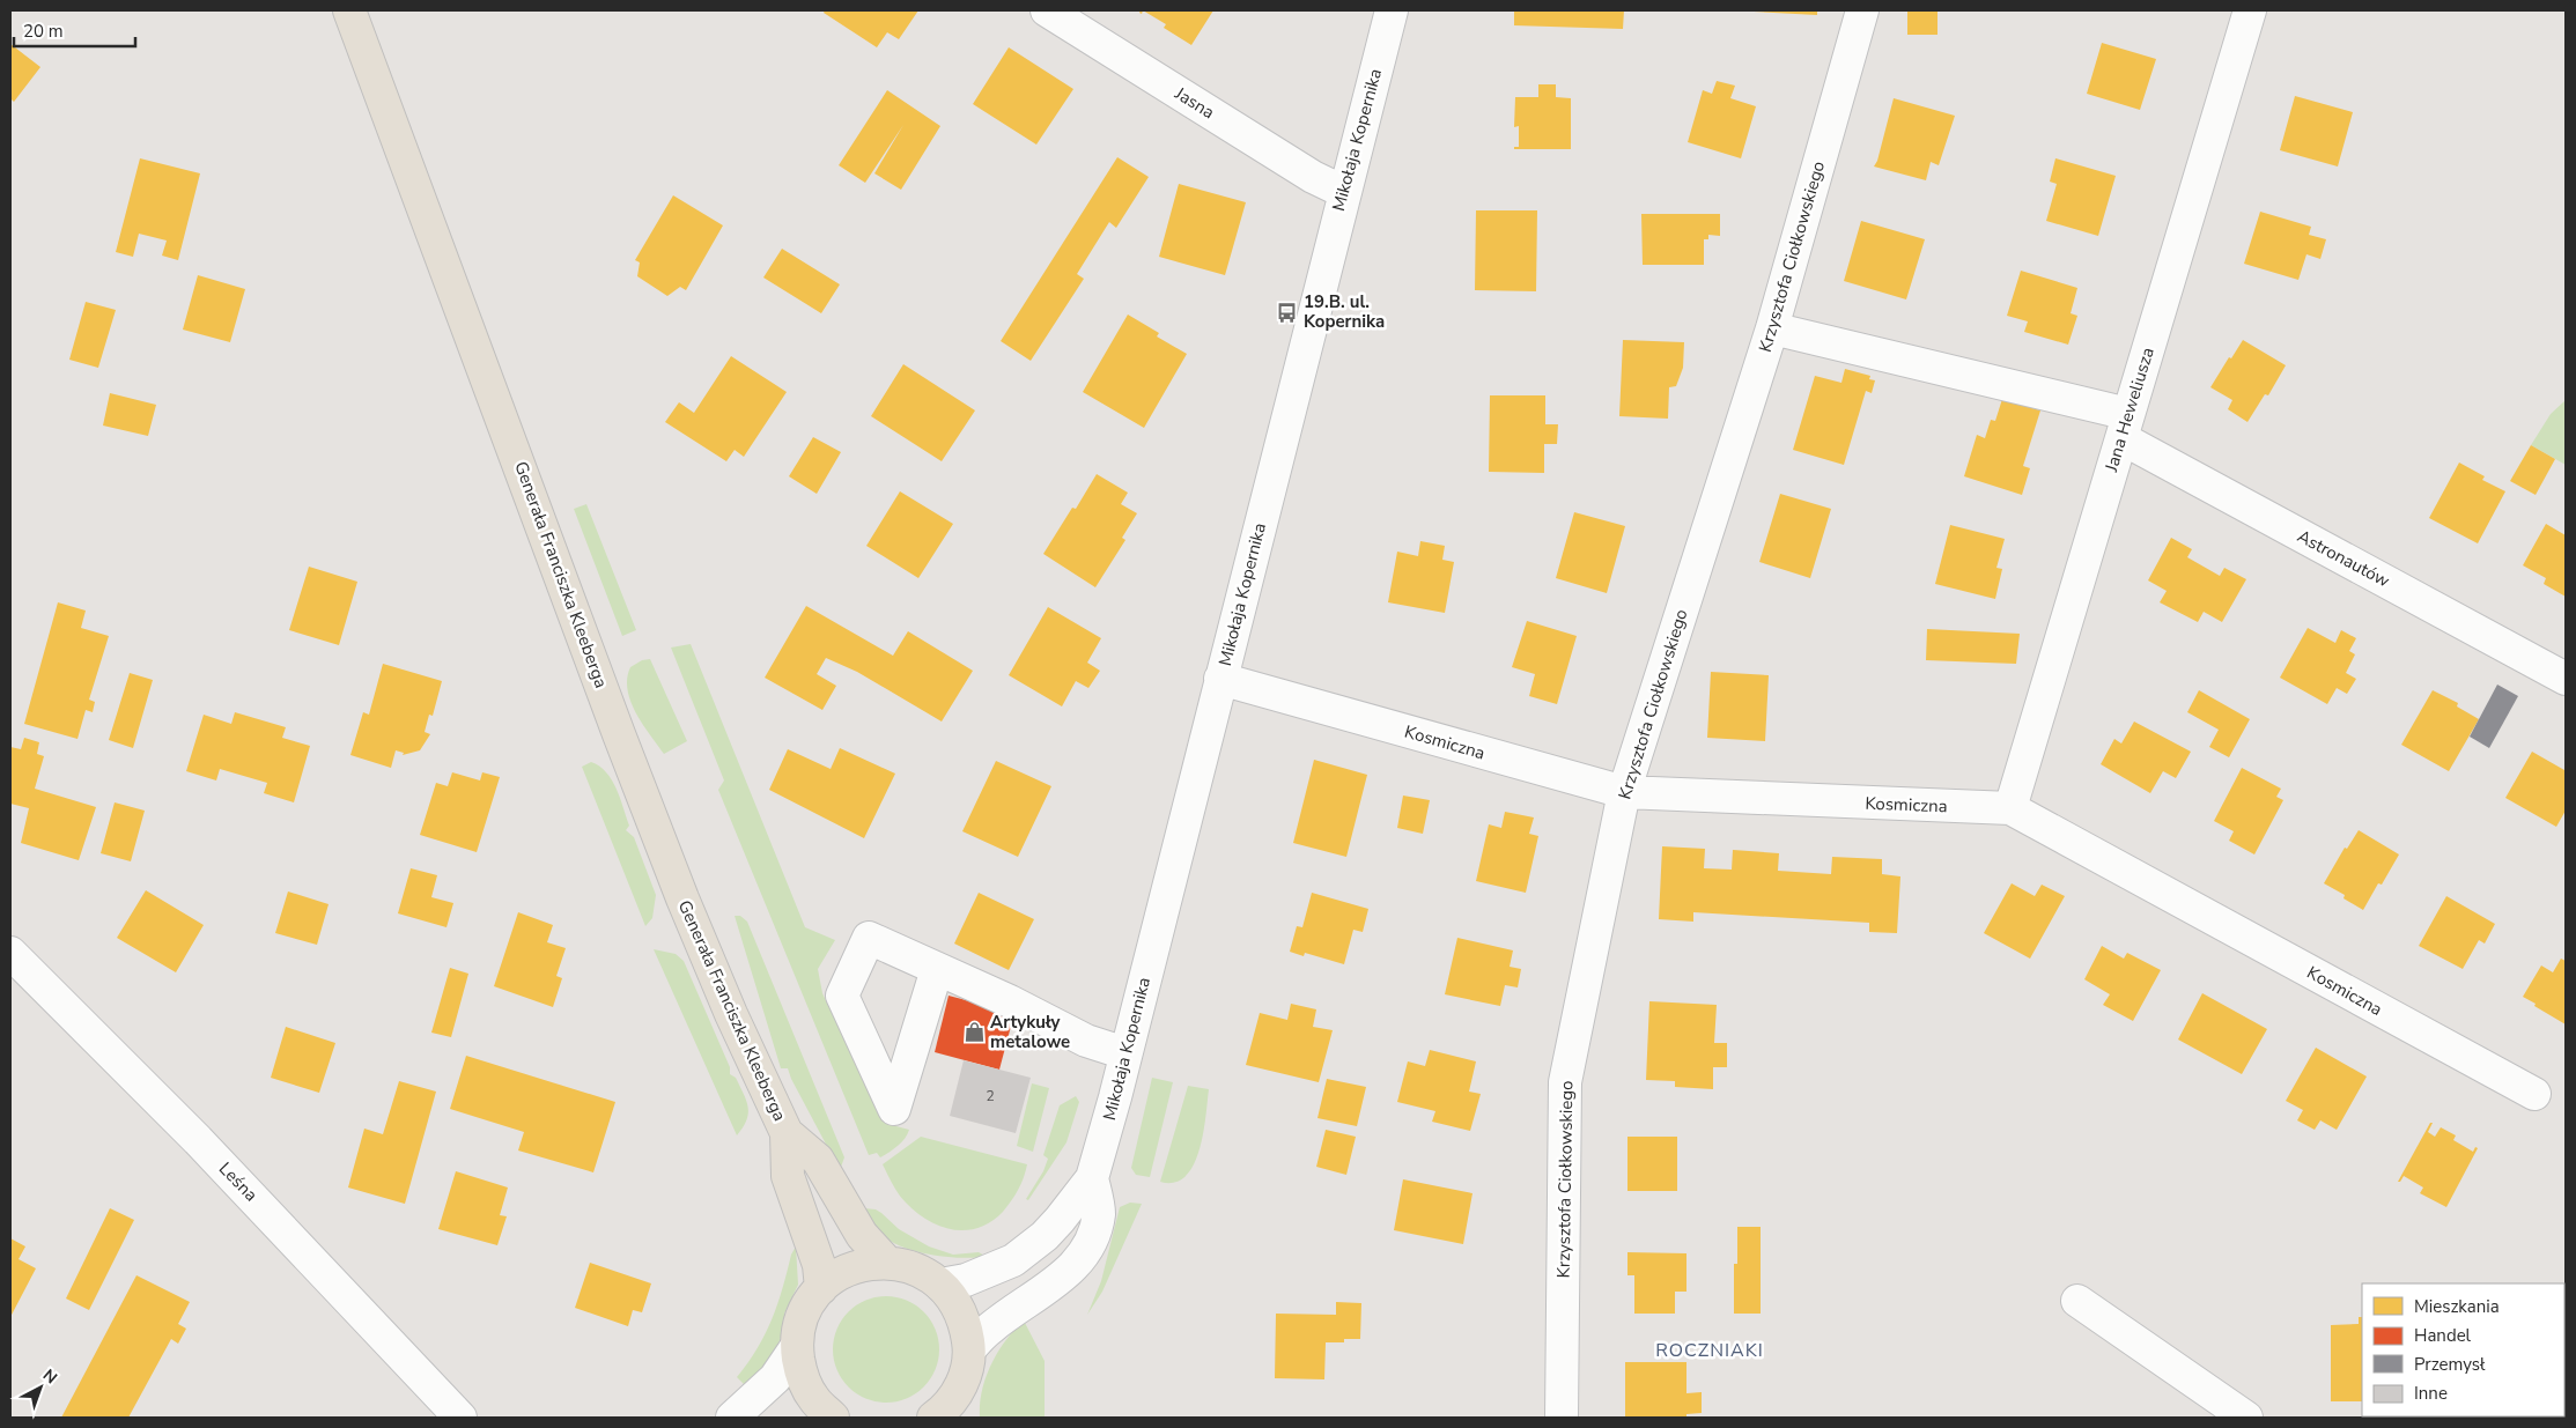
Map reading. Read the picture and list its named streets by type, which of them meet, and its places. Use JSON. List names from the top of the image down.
{
  "streets": {
    "main road": ["Generała Franciszka Kleeberga"],
    "street": [
      "Jasna",
      "Mikołaja Kopernika",
      "Krzysztofa Ciołkowskiego",
      "Jana Heweliusza",
      "Astronautów",
      "Kosmiczna",
      "Leśna"
    ]
  },
  "crossings": [
    ["Jasna", "Mikołaja Kopernika"],
    ["Mikołaja Kopernika", "Kosmiczna"],
    ["Krzysztofa Ciołkowskiego", "Astronautów"],
    ["Krzysztofa Ciołkowskiego", "Kosmiczna"],
    ["Jana Heweliusza", "Astronautów"],
    ["Jana Heweliusza", "Kosmiczna"]
  ],
  "districts": ["ROCZNIAKI"],
  "places": {
    "bus stop": ["19.B. ul. Kopernika"],
    "shop": ["Artykuły metalowe"]
  },
  "house_numbers": ["2"],
  "legend": [
    "Mieszkania",
    "Handel",
    "Przemysł",
    "Inne"
  ],
  "scale_bar": "20 m",
  "north": "top right"
}
